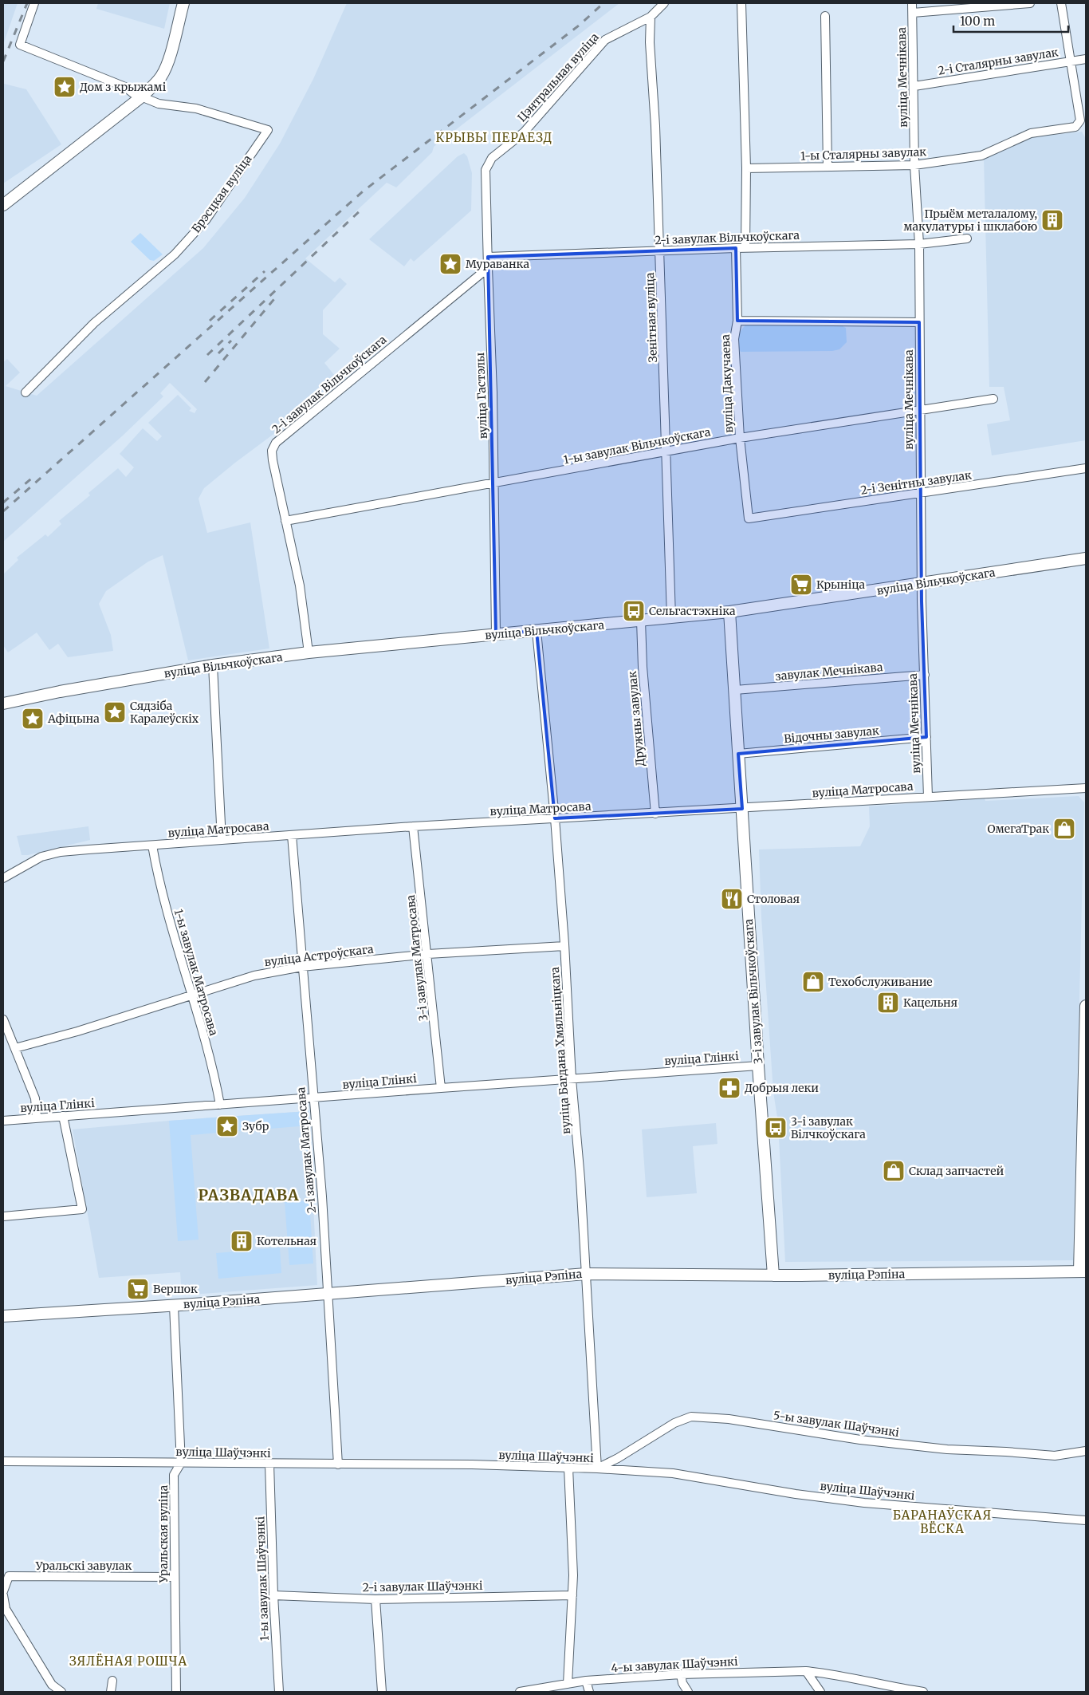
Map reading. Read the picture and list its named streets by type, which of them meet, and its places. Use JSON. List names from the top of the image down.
{
  "streets": {
    "street": [
      "2-і Сталярны завулак",
      "Цэнтральная вуліца",
      "вуліца Мечнікава",
      "1-ы Сталярны завулак",
      "Брэсцкая вуліца",
      "2-і завулак Вільчкоўскага",
      "Зенітная вуліца",
      "вуліца Дакучаева",
      "вуліца Гастэлы",
      "1-ы завулак Вільчкоўскага",
      "2-і Зенітны завулак",
      "вуліца Вільчкоўскага",
      "завулак Мечнікава",
      "Дружны завулак",
      "Відочны завулак",
      "вуліца Матросава",
      "вуліца Астроўскага",
      "3-і завулак Матросава",
      "1-ы завулак Матросава",
      "3-і завулак Вільчкоўскага",
      "вуліца Багдана Хмяльніцкага",
      "вуліца Глінкі",
      "2-і завулак Матросава",
      "вуліца Рэпіна",
      "5-ы завулак Шаўчэнкі",
      "вуліца Шаўчэнкі",
      "Уральская вуліца",
      "Уральскі завулак",
      "1-ы завулак Шаўчэнкі",
      "2-і завулак Шаўчэнкі",
      "4-ы завулак Шаўчэнкі"
    ]
  },
  "crossings": [
    ["2-і Сталярны завулак", "вуліца Мечнікава"],
    ["2-і Сталярны завулак", "1-ы Сталярны завулак"],
    ["Цэнтральная вуліца", "Зенітная вуліца"],
    ["Цэнтральная вуліца", "вуліца Гастэлы"],
    ["вуліца Мечнікава", "1-ы Сталярны завулак"],
    ["вуліца Мечнікава", "2-і завулак Вільчкоўскага"],
    ["вуліца Мечнікава", "1-ы завулак Вільчкоўскага"],
    ["вуліца Мечнікава", "2-і Зенітны завулак"],
    ["вуліца Мечнікава", "вуліца Вільчкоўскага"],
    ["вуліца Мечнікава", "завулак Мечнікава"],
    ["вуліца Мечнікава", "Відочны завулак"],
    ["вуліца Мечнікава", "вуліца Матросава"],
    ["2-і завулак Вільчкоўскага", "Зенітная вуліца"],
    ["2-і завулак Вільчкоўскага", "вуліца Дакучаева"],
    ["2-і завулак Вільчкоўскага", "вуліца Гастэлы"],
    ["2-і завулак Вільчкоўскага", "1-ы завулак Вільчкоўскага"],
    ["2-і завулак Вільчкоўскага", "вуліца Вільчкоўскага"],
    ["Зенітная вуліца", "1-ы завулак Вільчкоўскага"],
    ["Зенітная вуліца", "вуліца Вільчкоўскага"],
    ["вуліца Дакучаева", "1-ы завулак Вільчкоўскага"],
    ["вуліца Дакучаева", "2-і Зенітны завулак"],
    ["вуліца Гастэлы", "1-ы завулак Вільчкоўскага"],
    ["вуліца Гастэлы", "вуліца Вільчкоўскага"],
    ["вуліца Вільчкоўскага", "Дружны завулак"],
    ["вуліца Вільчкоўскага", "3-і завулак Вільчкоўскага"],
    ["вуліца Вільчкоўскага", "вуліца Багдана Хмяльніцкага"],
    ["завулак Мечнікава", "3-і завулак Вільчкоўскага"],
    ["Дружны завулак", "вуліца Матросава"],
    ["Відочны завулак", "3-і завулак Вільчкоўскага"],
    ["вуліца Матросава", "3-і завулак Матросава"],
    ["вуліца Матросава", "1-ы завулак Матросава"],
    ["вуліца Матросава", "3-і завулак Вільчкоўскага"],
    ["вуліца Матросава", "вуліца Багдана Хмяльніцкага"],
    ["вуліца Матросава", "2-і завулак Матросава"],
    ["вуліца Астроўскага", "3-і завулак Матросава"],
    ["вуліца Астроўскага", "1-ы завулак Матросава"],
    ["вуліца Астроўскага", "вуліца Багдана Хмяльніцкага"],
    ["вуліца Астроўскага", "2-і завулак Матросава"],
    ["3-і завулак Матросава", "вуліца Глінкі"],
    ["1-ы завулак Матросава", "вуліца Глінкі"],
    ["3-і завулак Вільчкоўскага", "вуліца Глінкі"],
    ["3-і завулак Вільчкоўскага", "вуліца Рэпіна"],
    ["вуліца Багдана Хмяльніцкага", "вуліца Глінкі"],
    ["вуліца Багдана Хмяльніцкага", "вуліца Рэпіна"],
    ["вуліца Багдана Хмяльніцкага", "5-ы завулак Шаўчэнкі"],
    ["вуліца Багдана Хмяльніцкага", "вуліца Шаўчэнкі"],
    ["вуліца Глінкі", "2-і завулак Матросава"],
    ["2-і завулак Матросава", "вуліца Рэпіна"],
    ["2-і завулак Матросава", "вуліца Шаўчэнкі"],
    ["вуліца Рэпіна", "Уральская вуліца"],
    ["5-ы завулак Шаўчэнкі", "вуліца Шаўчэнкі"],
    ["вуліца Шаўчэнкі", "Уральская вуліца"],
    ["вуліца Шаўчэнкі", "1-ы завулак Шаўчэнкі"],
    ["Уральская вуліца", "Уральскі завулак"],
    ["1-ы завулак Шаўчэнкі", "2-і завулак Шаўчэнкі"]
  ],
  "districts": [
    "КРЫВЫ ПЕРАЕЗД",
    "РАЗВАДАВА",
    "БАРАНАЎСКАЯ ВЁСКА",
    "ЗЯЛЁНАЯ РОШЧА"
  ],
  "places": {
    "place": [
      "Дом з крыжамі",
      "Мураванка",
      "Сядзіба Каралеўскіх",
      "Афіцына",
      "Зубр"
    ],
    "building": ["Прыём металалому, макулатуры і шклабою", "Кацельня", "Котельная"],
    "supermarket": ["Крыніца", "Вершок"],
    "bus stop": ["Сельгастэхніка", "3-і завулак Вілчкоўскага"],
    "shop": ["ОмегаТрак", "Техобслуживание", "Склад запчастей"],
    "restaurant": ["Столовая"],
    "pharmacy": ["Добрыя леки"]
  },
  "scale_bar": "100 m"
}
